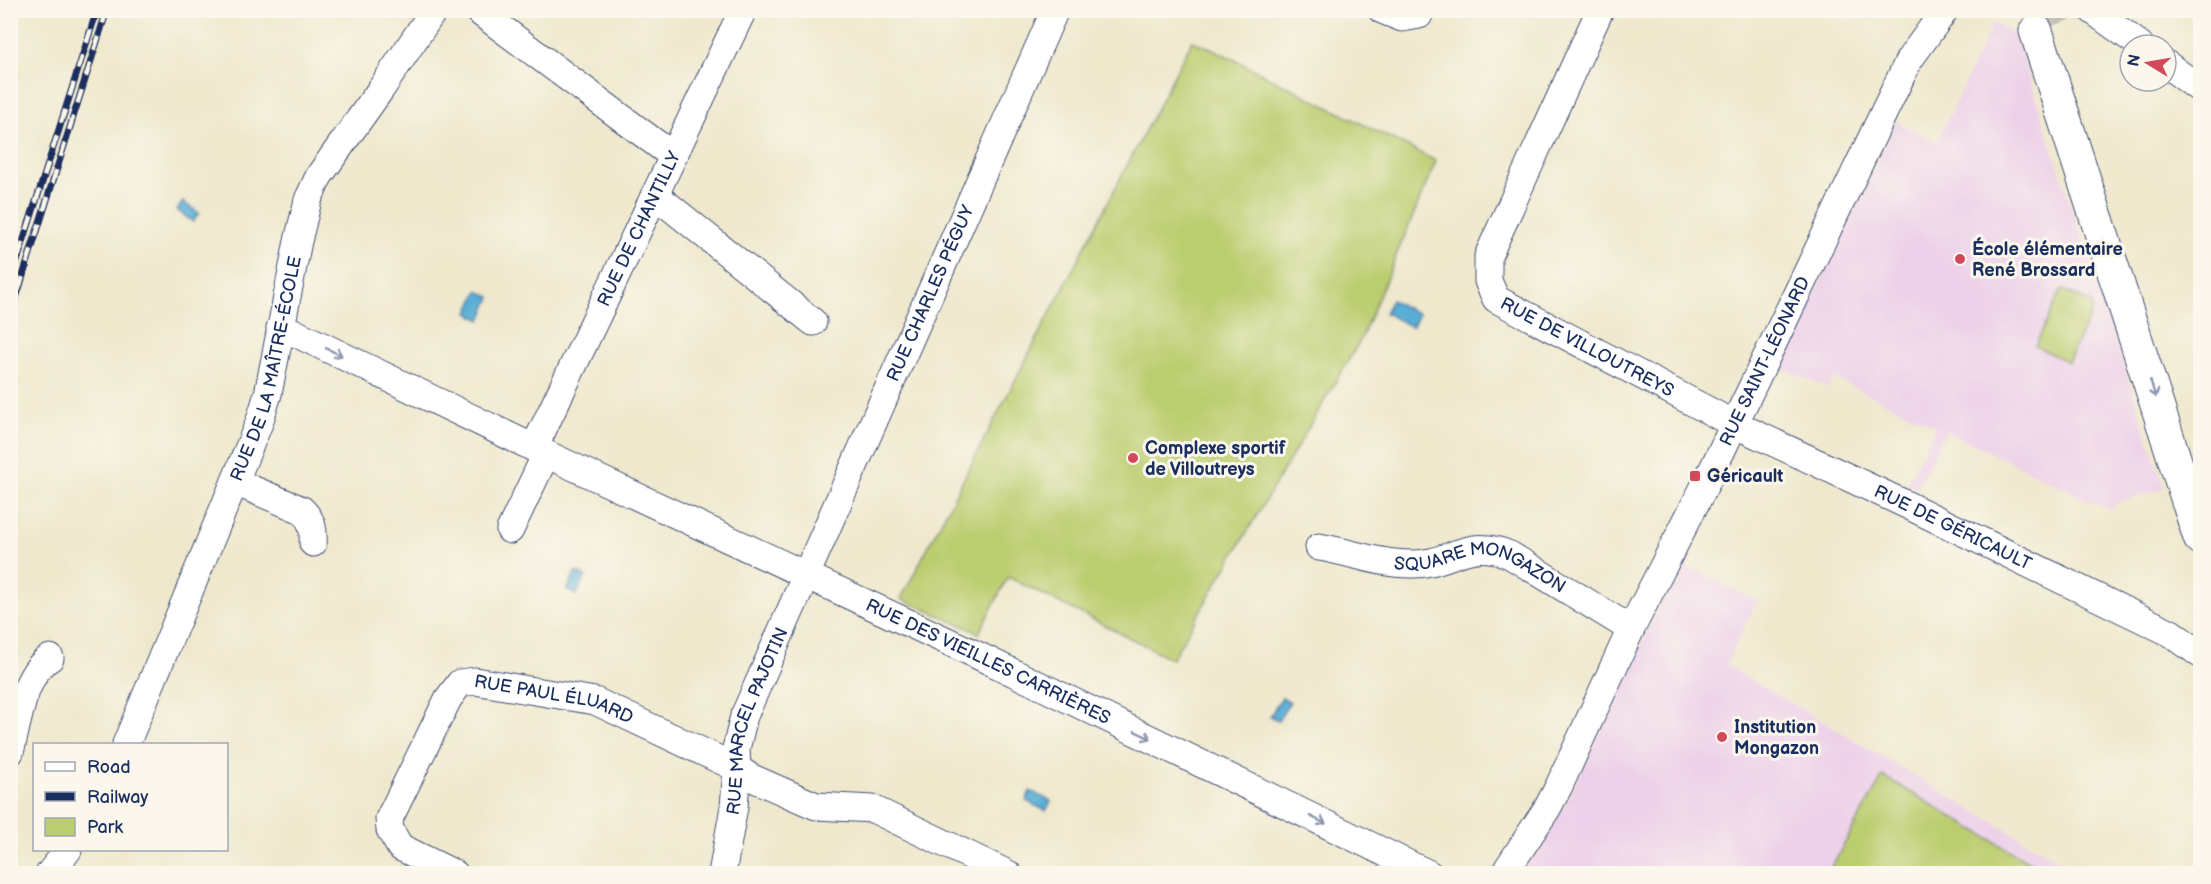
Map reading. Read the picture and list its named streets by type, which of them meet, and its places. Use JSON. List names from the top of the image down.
{
  "streets": {
    "street": [
      "RUE DE CHANTILLY",
      "RUE CHARLES PÉGUY",
      "RUE DE VILLOUTREYS",
      "RUE SAINT-LÉONARD",
      "RUE DE LA MAÎTRE-ÉCOLE",
      "RUE DE GÉRICAULT",
      "SQUARE MONGAZON",
      "RUE DES VIEILLES CARRIÈRES",
      "RUE PAUL ÉLUARD",
      "RUE MARCEL PAJOTIN"
    ]
  },
  "crossings": [
    ["RUE DE CHANTILLY", "RUE DES VIEILLES CARRIÈRES"],
    ["RUE CHARLES PÉGUY", "RUE DES VIEILLES CARRIÈRES"],
    ["RUE CHARLES PÉGUY", "RUE MARCEL PAJOTIN"],
    ["RUE DE VILLOUTREYS", "RUE SAINT-LÉONARD"],
    ["RUE DE VILLOUTREYS", "RUE DE GÉRICAULT"],
    ["RUE SAINT-LÉONARD", "RUE DE GÉRICAULT"],
    ["RUE SAINT-LÉONARD", "SQUARE MONGAZON"],
    ["RUE DE LA MAÎTRE-ÉCOLE", "RUE DES VIEILLES CARRIÈRES"],
    ["RUE DES VIEILLES CARRIÈRES", "RUE MARCEL PAJOTIN"],
    ["RUE PAUL ÉLUARD", "RUE MARCEL PAJOTIN"]
  ],
  "places": {
    "other": ["École élémentaire René Brossard", "Complexe sportif de Villoutreys", "Institution Mongazon"],
    "transit": ["Géricault"]
  },
  "legend": ["Road", "Railway", "Park"],
  "north": "left"
}
